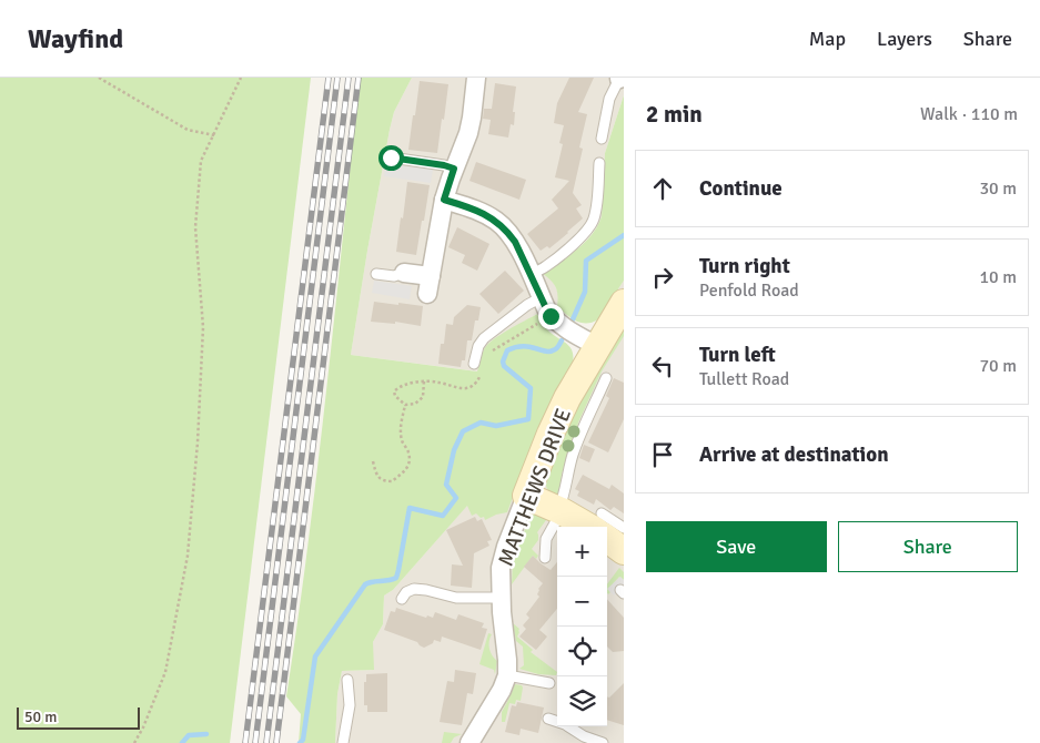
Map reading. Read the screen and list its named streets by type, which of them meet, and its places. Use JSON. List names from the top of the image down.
{
  "streets": {
    "street": ["MATTHEWS DRIVE"]
  },
  "scale_bar": "50 m",
  "page": {
    "header": "Wayfind",
    "nav": ["Map", "Layers", "Share"],
    "heading": ["2 min", "Walk · 110 m"],
    "list": [
      ["Continue", "30 m"],
      ["Turn right", "Penfold Road", "10 m"],
      ["Turn left", "Tullett Road", "70 m"],
      "Arrive at destination"
    ],
    "buttons": ["Save", "Share"],
    "map_buttons": ["+", "−"],
    "scale": "50 m"
  }
}
